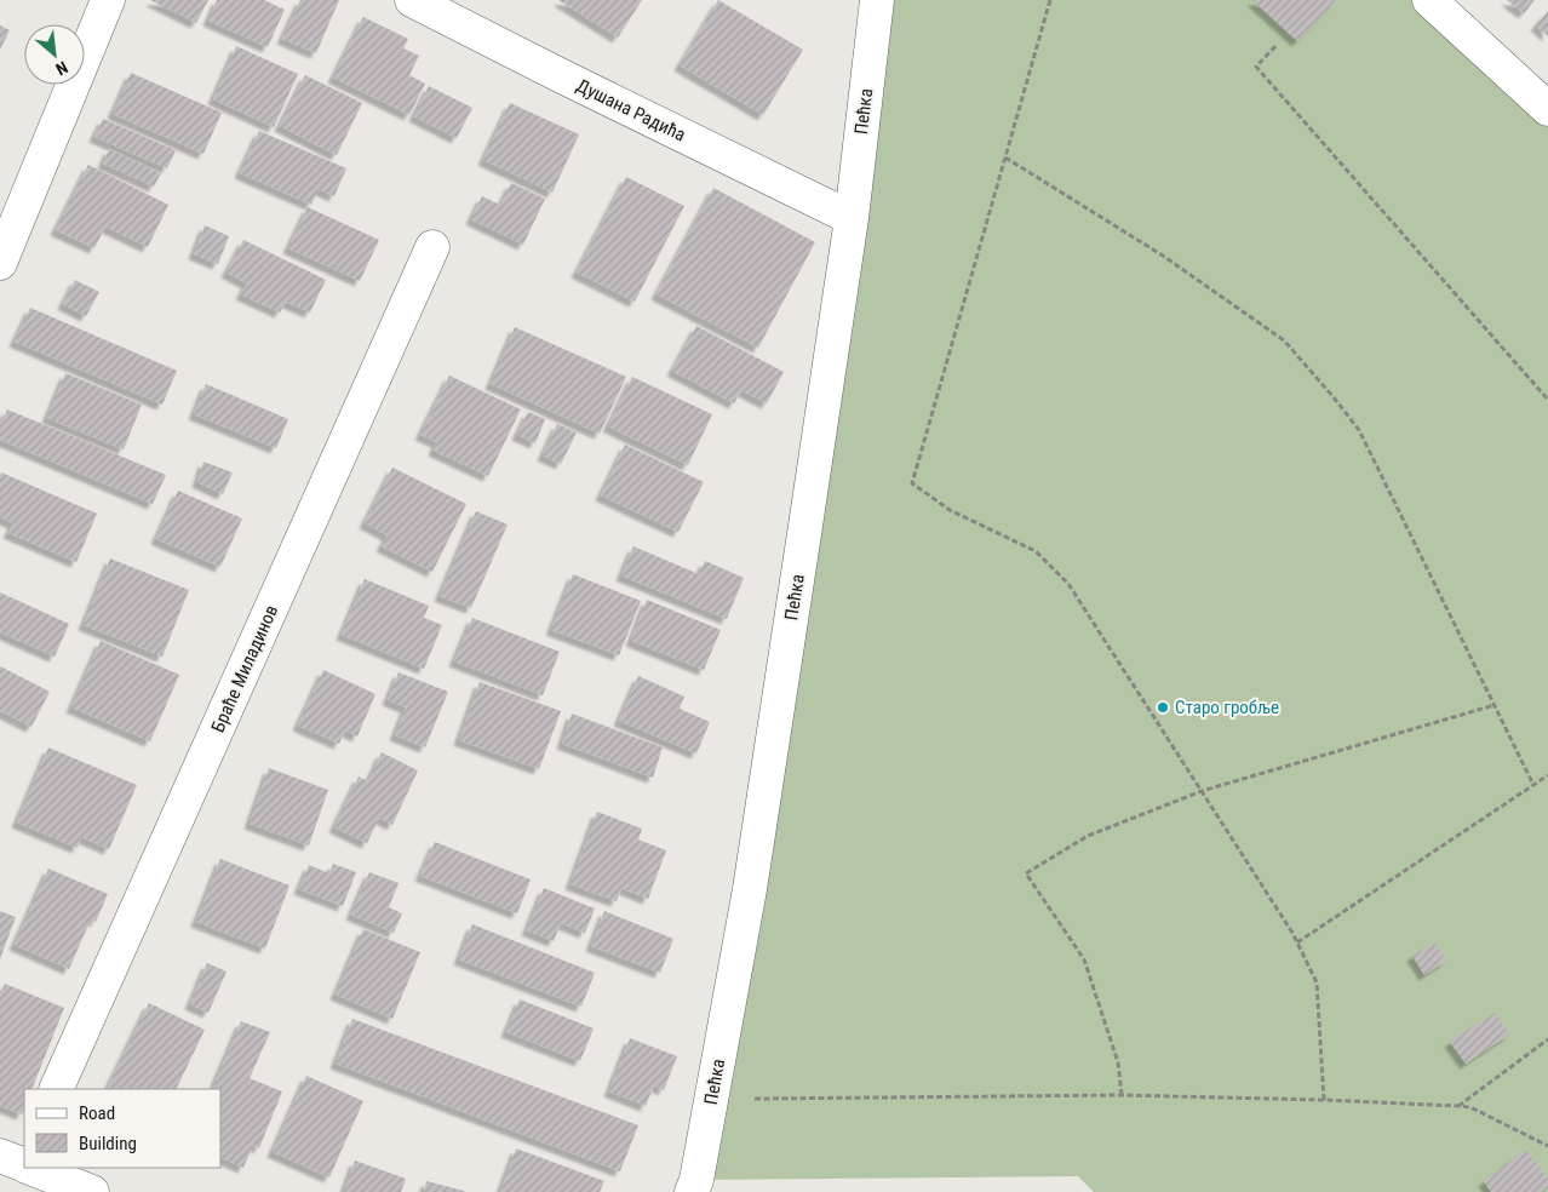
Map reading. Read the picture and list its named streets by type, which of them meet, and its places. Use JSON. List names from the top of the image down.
{
  "streets": {
    "street": ["Душана Радића", "Пећка", "Браће Миладинов"]
  },
  "crossings": [
    ["Душана Радића", "Пећка"]
  ],
  "places": ["Старо гробље"],
  "legend": ["Road", "Building"],
  "north": "bottom right"
}
